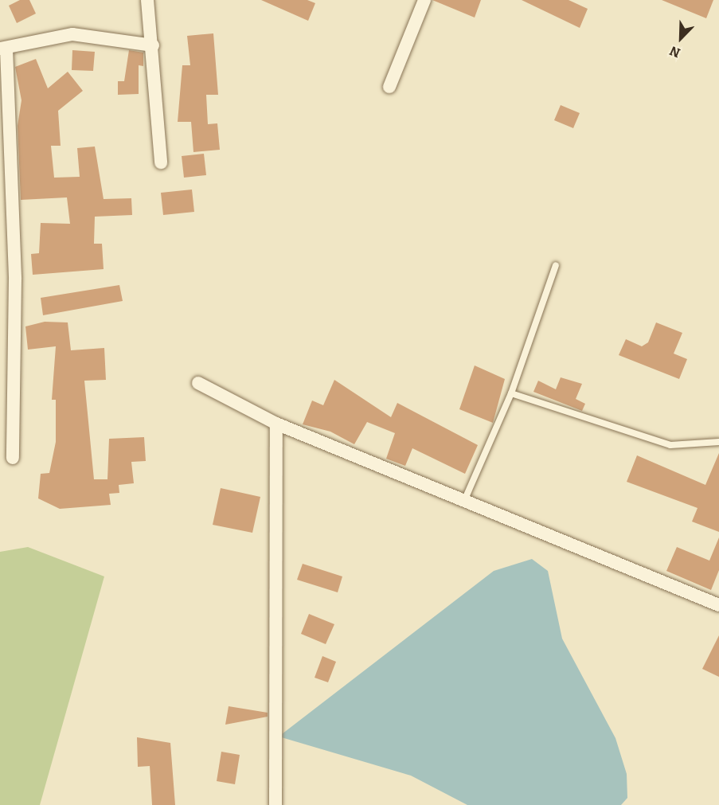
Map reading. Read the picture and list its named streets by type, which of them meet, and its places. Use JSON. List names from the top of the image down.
{
  "north": "bottom left"
}
